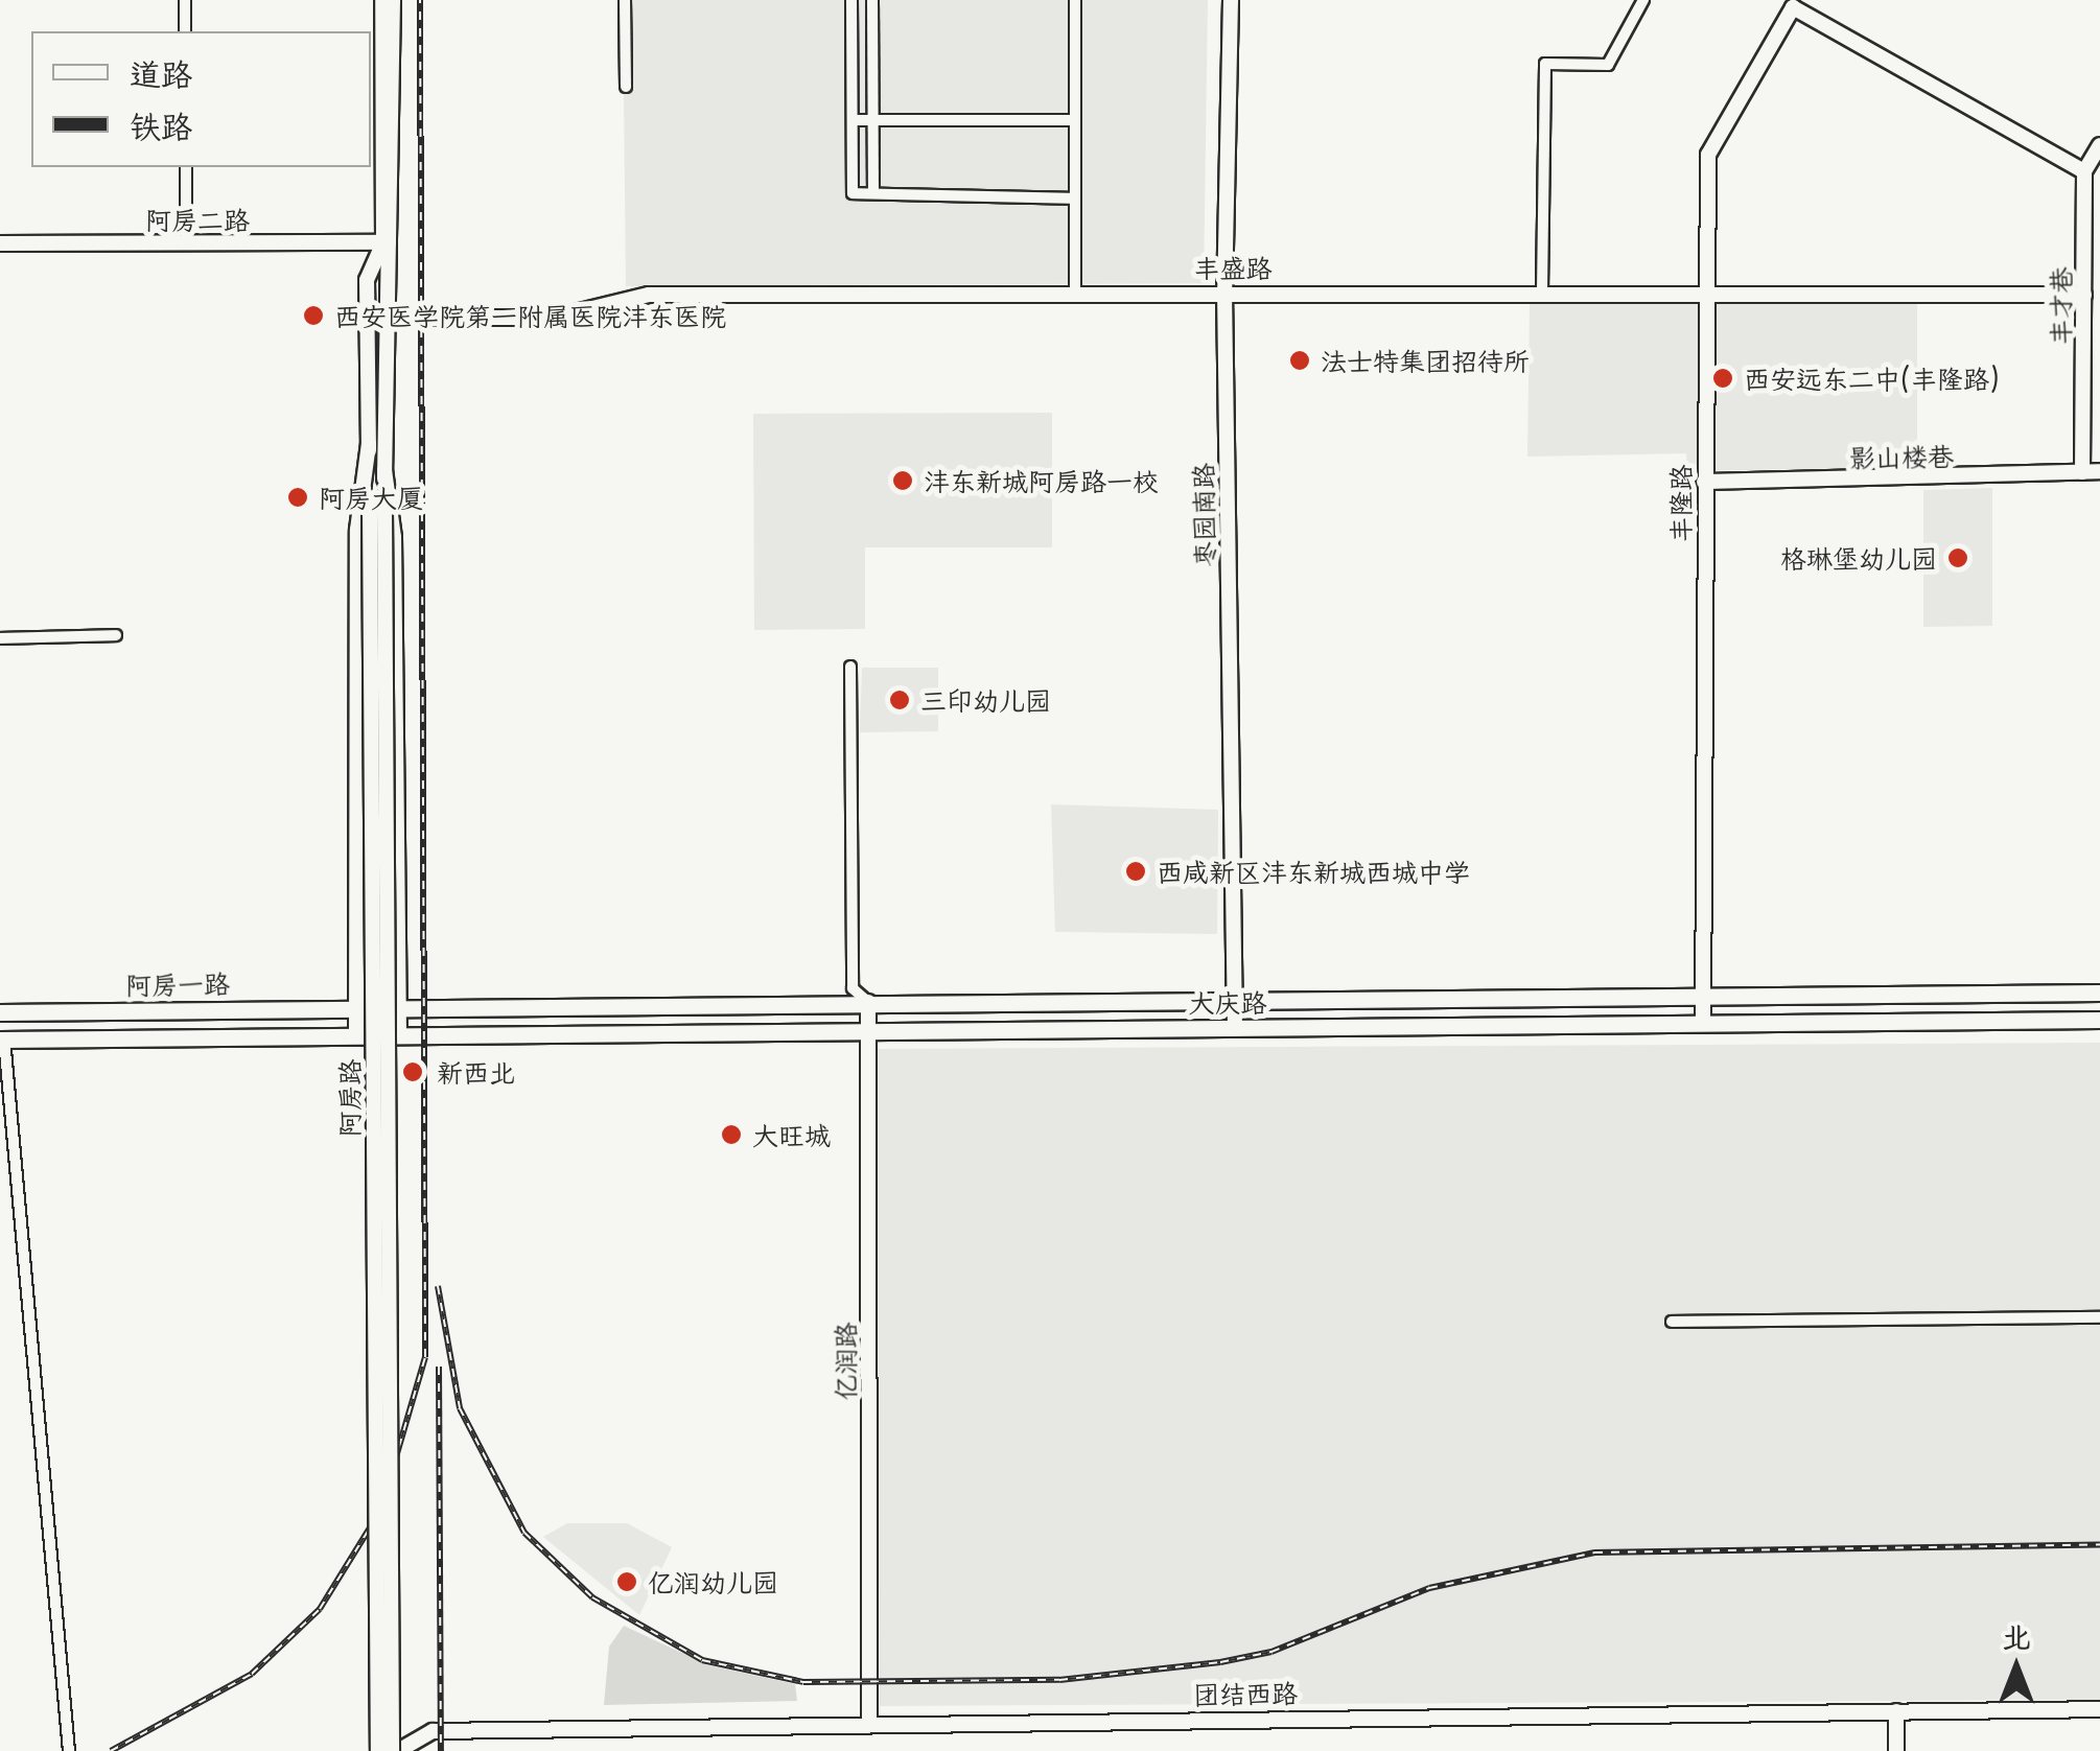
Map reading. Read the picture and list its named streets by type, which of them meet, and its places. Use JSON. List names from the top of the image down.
{
  "streets": {
    "main road": ["阿房一路", "大庆路"],
    "street": [
      "阿房二路",
      "丰盛路",
      "丰才巷",
      "影山楼巷",
      "丰隆路",
      "枣园南路",
      "阿房路",
      "亿润路",
      "团结西路"
    ]
  },
  "crossings": [
    ["阿房二路", "阿房路"],
    ["丰盛路", "丰才巷"],
    ["丰盛路", "丰隆路"],
    ["丰盛路", "枣园南路"],
    ["丰盛路", "阿房路"],
    ["丰才巷", "影山楼巷"],
    ["丰才巷", "丰隆路"],
    ["影山楼巷", "丰隆路"],
    ["丰隆路", "大庆路"],
    ["枣园南路", "大庆路"],
    ["阿房一路", "大庆路"],
    ["阿房一路", "阿房路"],
    ["大庆路", "阿房路"],
    ["大庆路", "亿润路"],
    ["阿房路", "团结西路"],
    ["亿润路", "团结西路"]
  ],
  "places": [
    "西安医学院第一附属医院沣东医院",
    "法士特集团招待所",
    "西安远东二中(丰隆路)",
    "沣东新城阿房路一校",
    "阿房大厦",
    "格琳堡幼儿园",
    "三印幼儿园",
    "西咸新区沣东新城西城中学",
    "新西北",
    "大旺城",
    "亿润幼儿园"
  ],
  "legend": ["道路", "铁路"],
  "north": "top"
}
